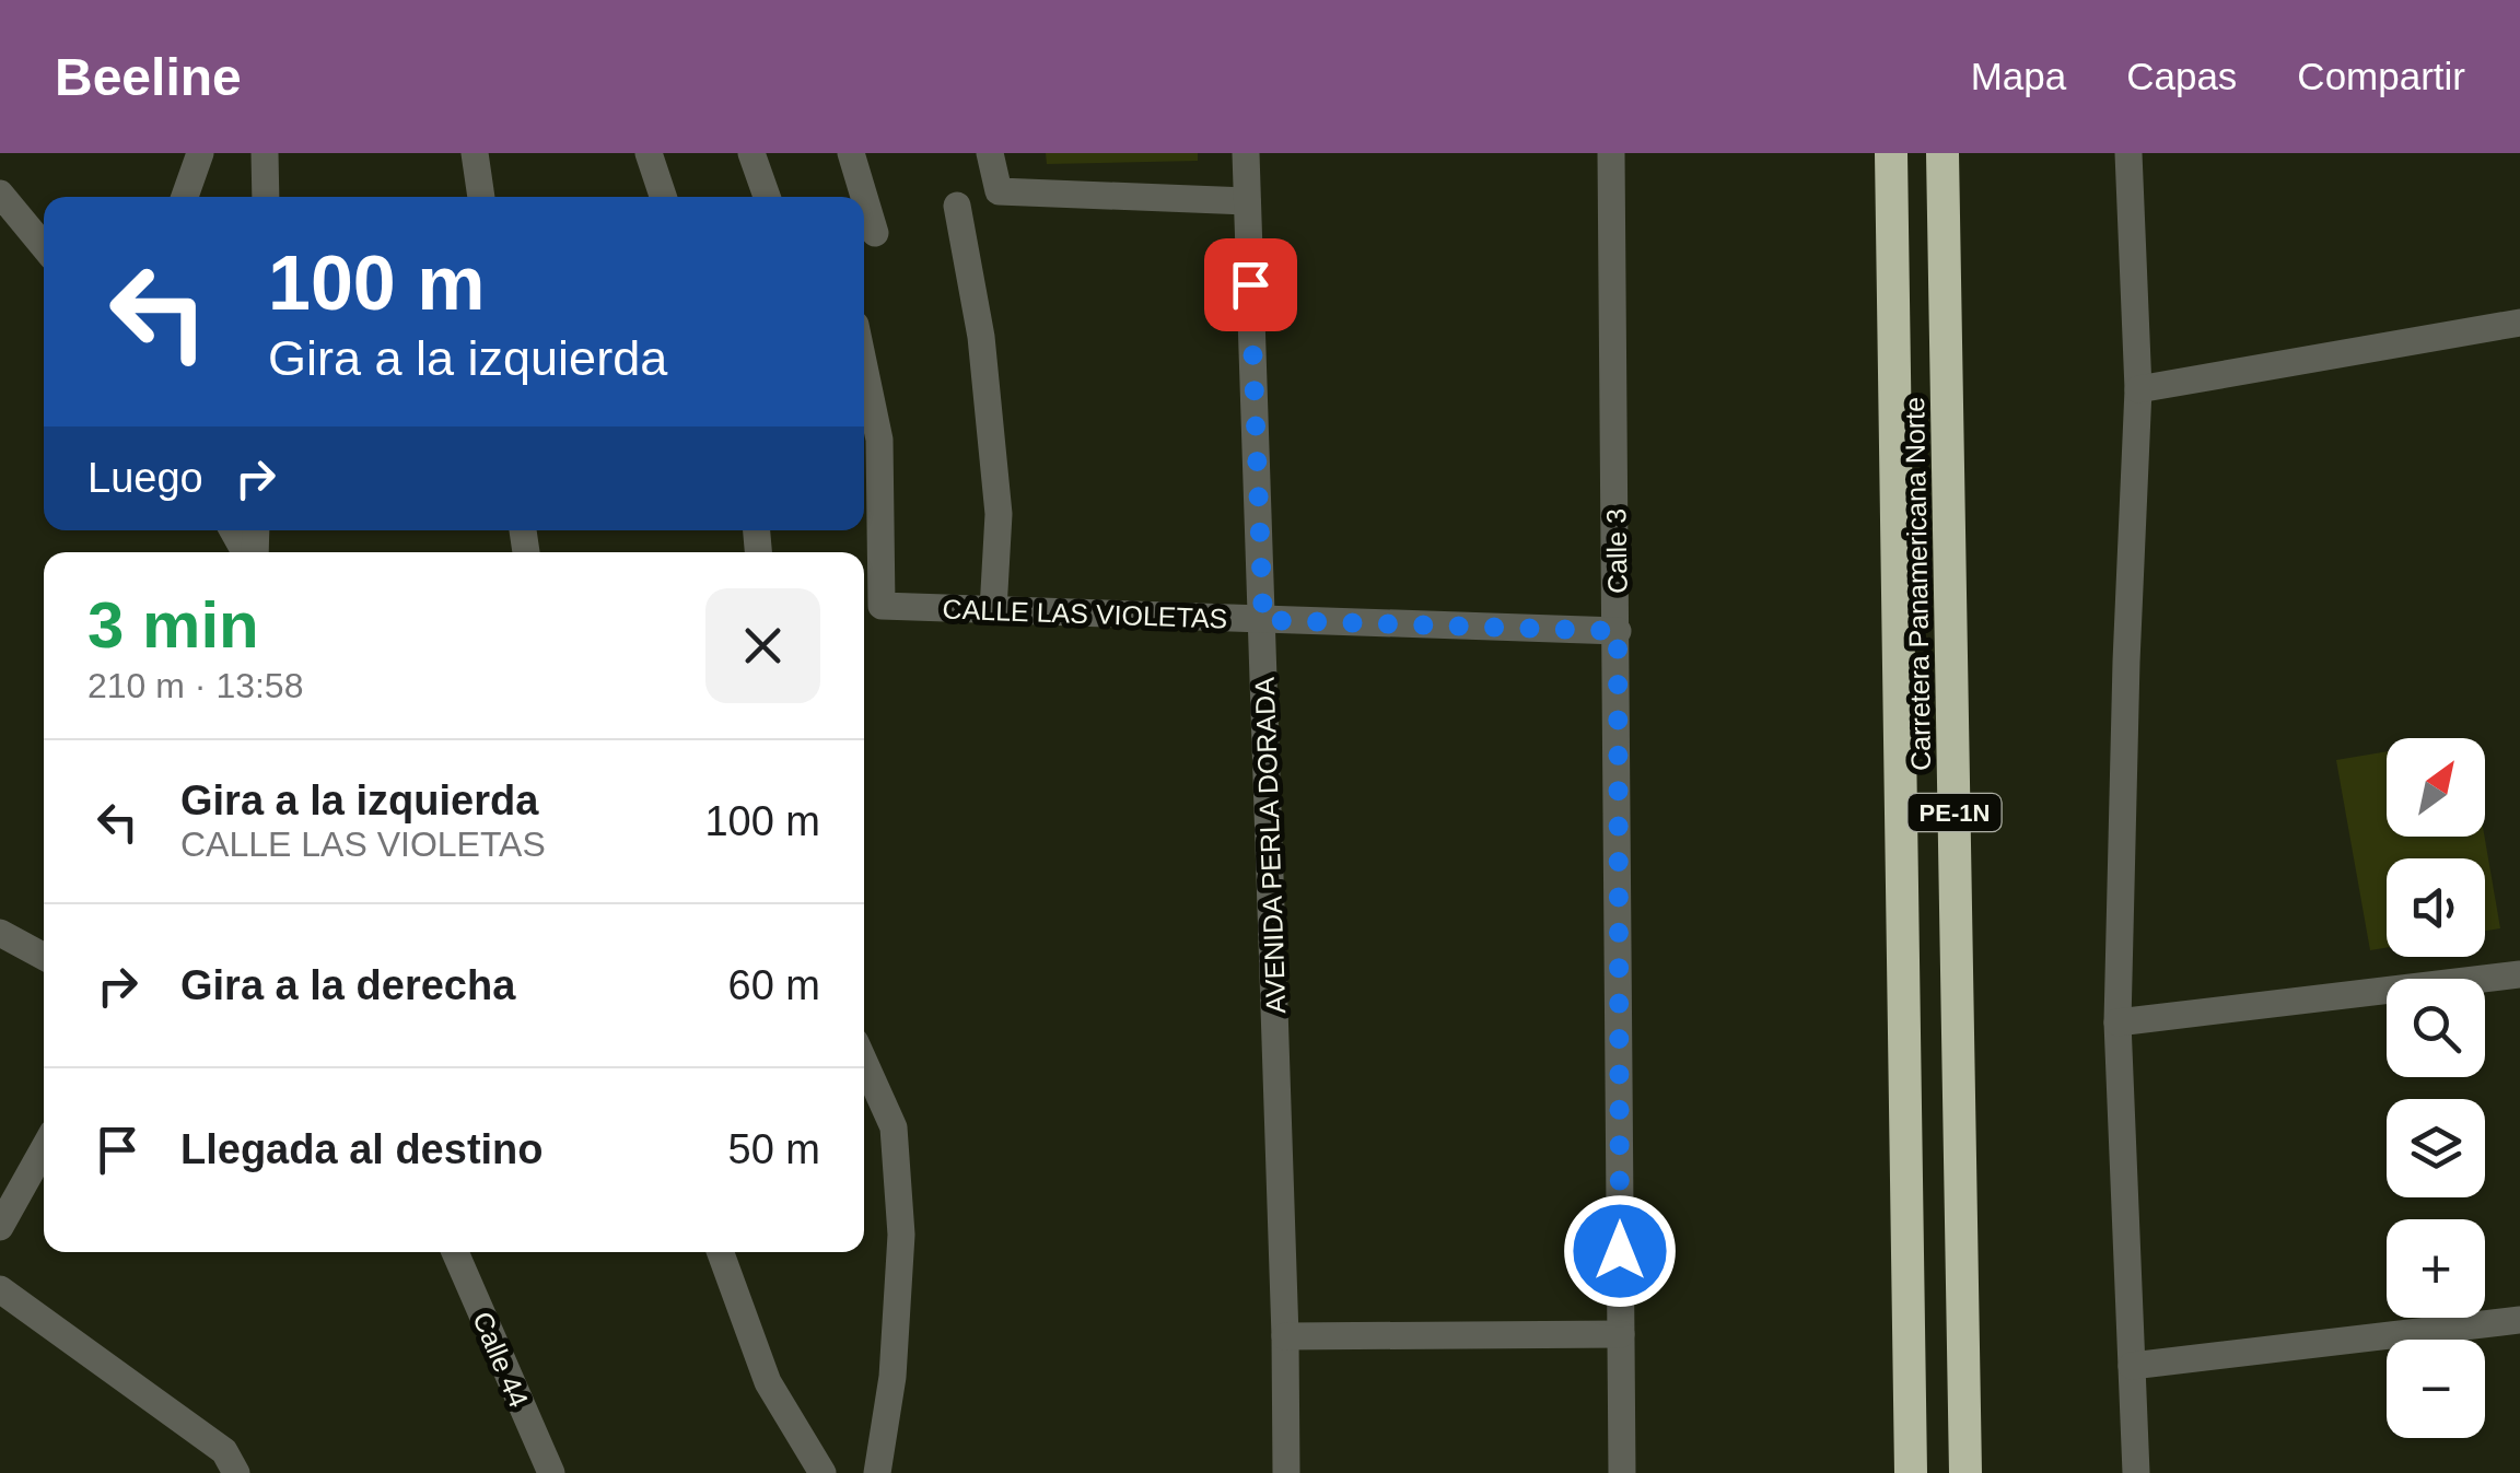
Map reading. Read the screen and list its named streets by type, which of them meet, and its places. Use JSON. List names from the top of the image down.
{
  "streets": {
    "highway": ["Carretera Panamericana Norte", "PE-1N"],
    "street": [
      "Calle 3",
      "CALLE LAS VIOLETAS",
      "AVENIDA PERLA DORADA",
      "Calle 44"
    ]
  },
  "crossings": [
    ["Calle 3", "CALLE LAS VIOLETAS"],
    ["CALLE LAS VIOLETAS", "AVENIDA PERLA DORADA"]
  ],
  "north": "top right",
  "page": {
    "header": "Beeline",
    "nav": ["Mapa", "Capas", "Compartir"],
    "turn": ["100 m", "Gira a la izquierda"],
    "then": "Luego",
    "heading": ["3 min", "210 m · 13:58"],
    "map_buttons": ["+", "−"],
    "list": [
      {
        "name": "Gira a la izquierda",
        "note": "CALLE LAS VIOLETAS",
        "value": "100 m"
      },
      {
        "name": "Gira a la derecha",
        "value": "60 m"
      },
      {
        "name": "Llegada al destino",
        "value": "50 m"
      }
    ]
  }
}
